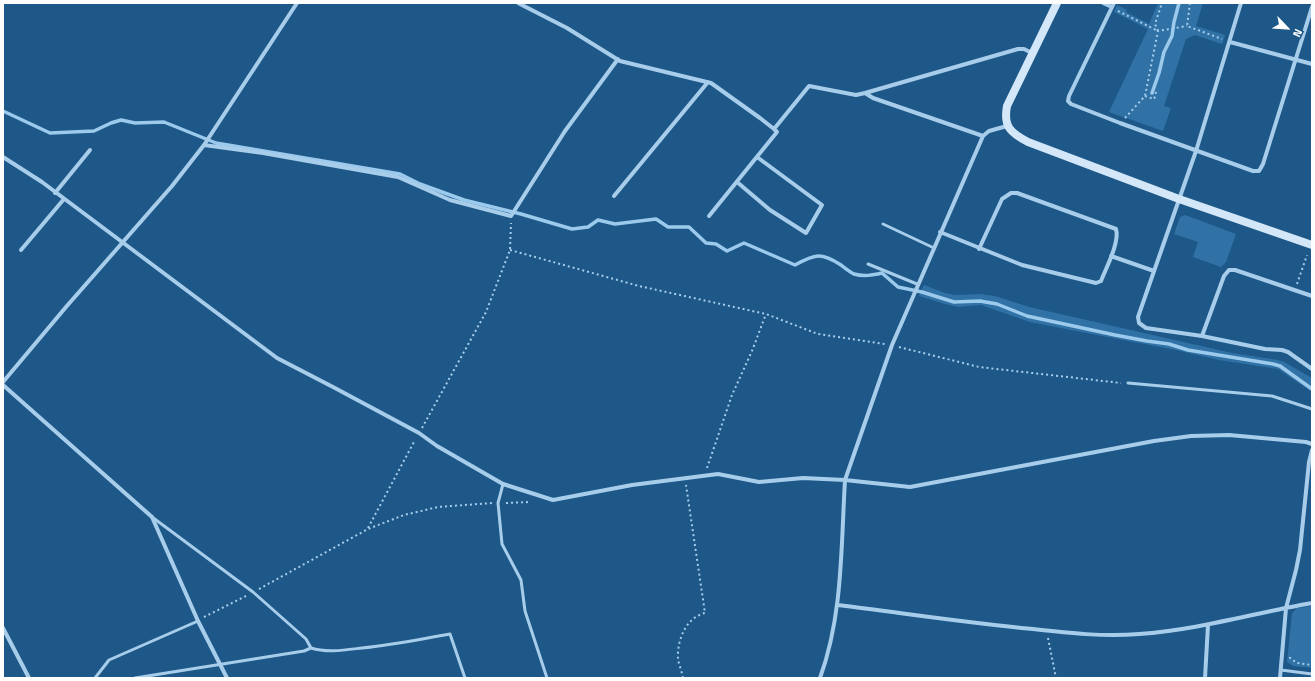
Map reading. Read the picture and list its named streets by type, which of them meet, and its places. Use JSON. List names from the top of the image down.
{
  "north": "bottom right"
}
